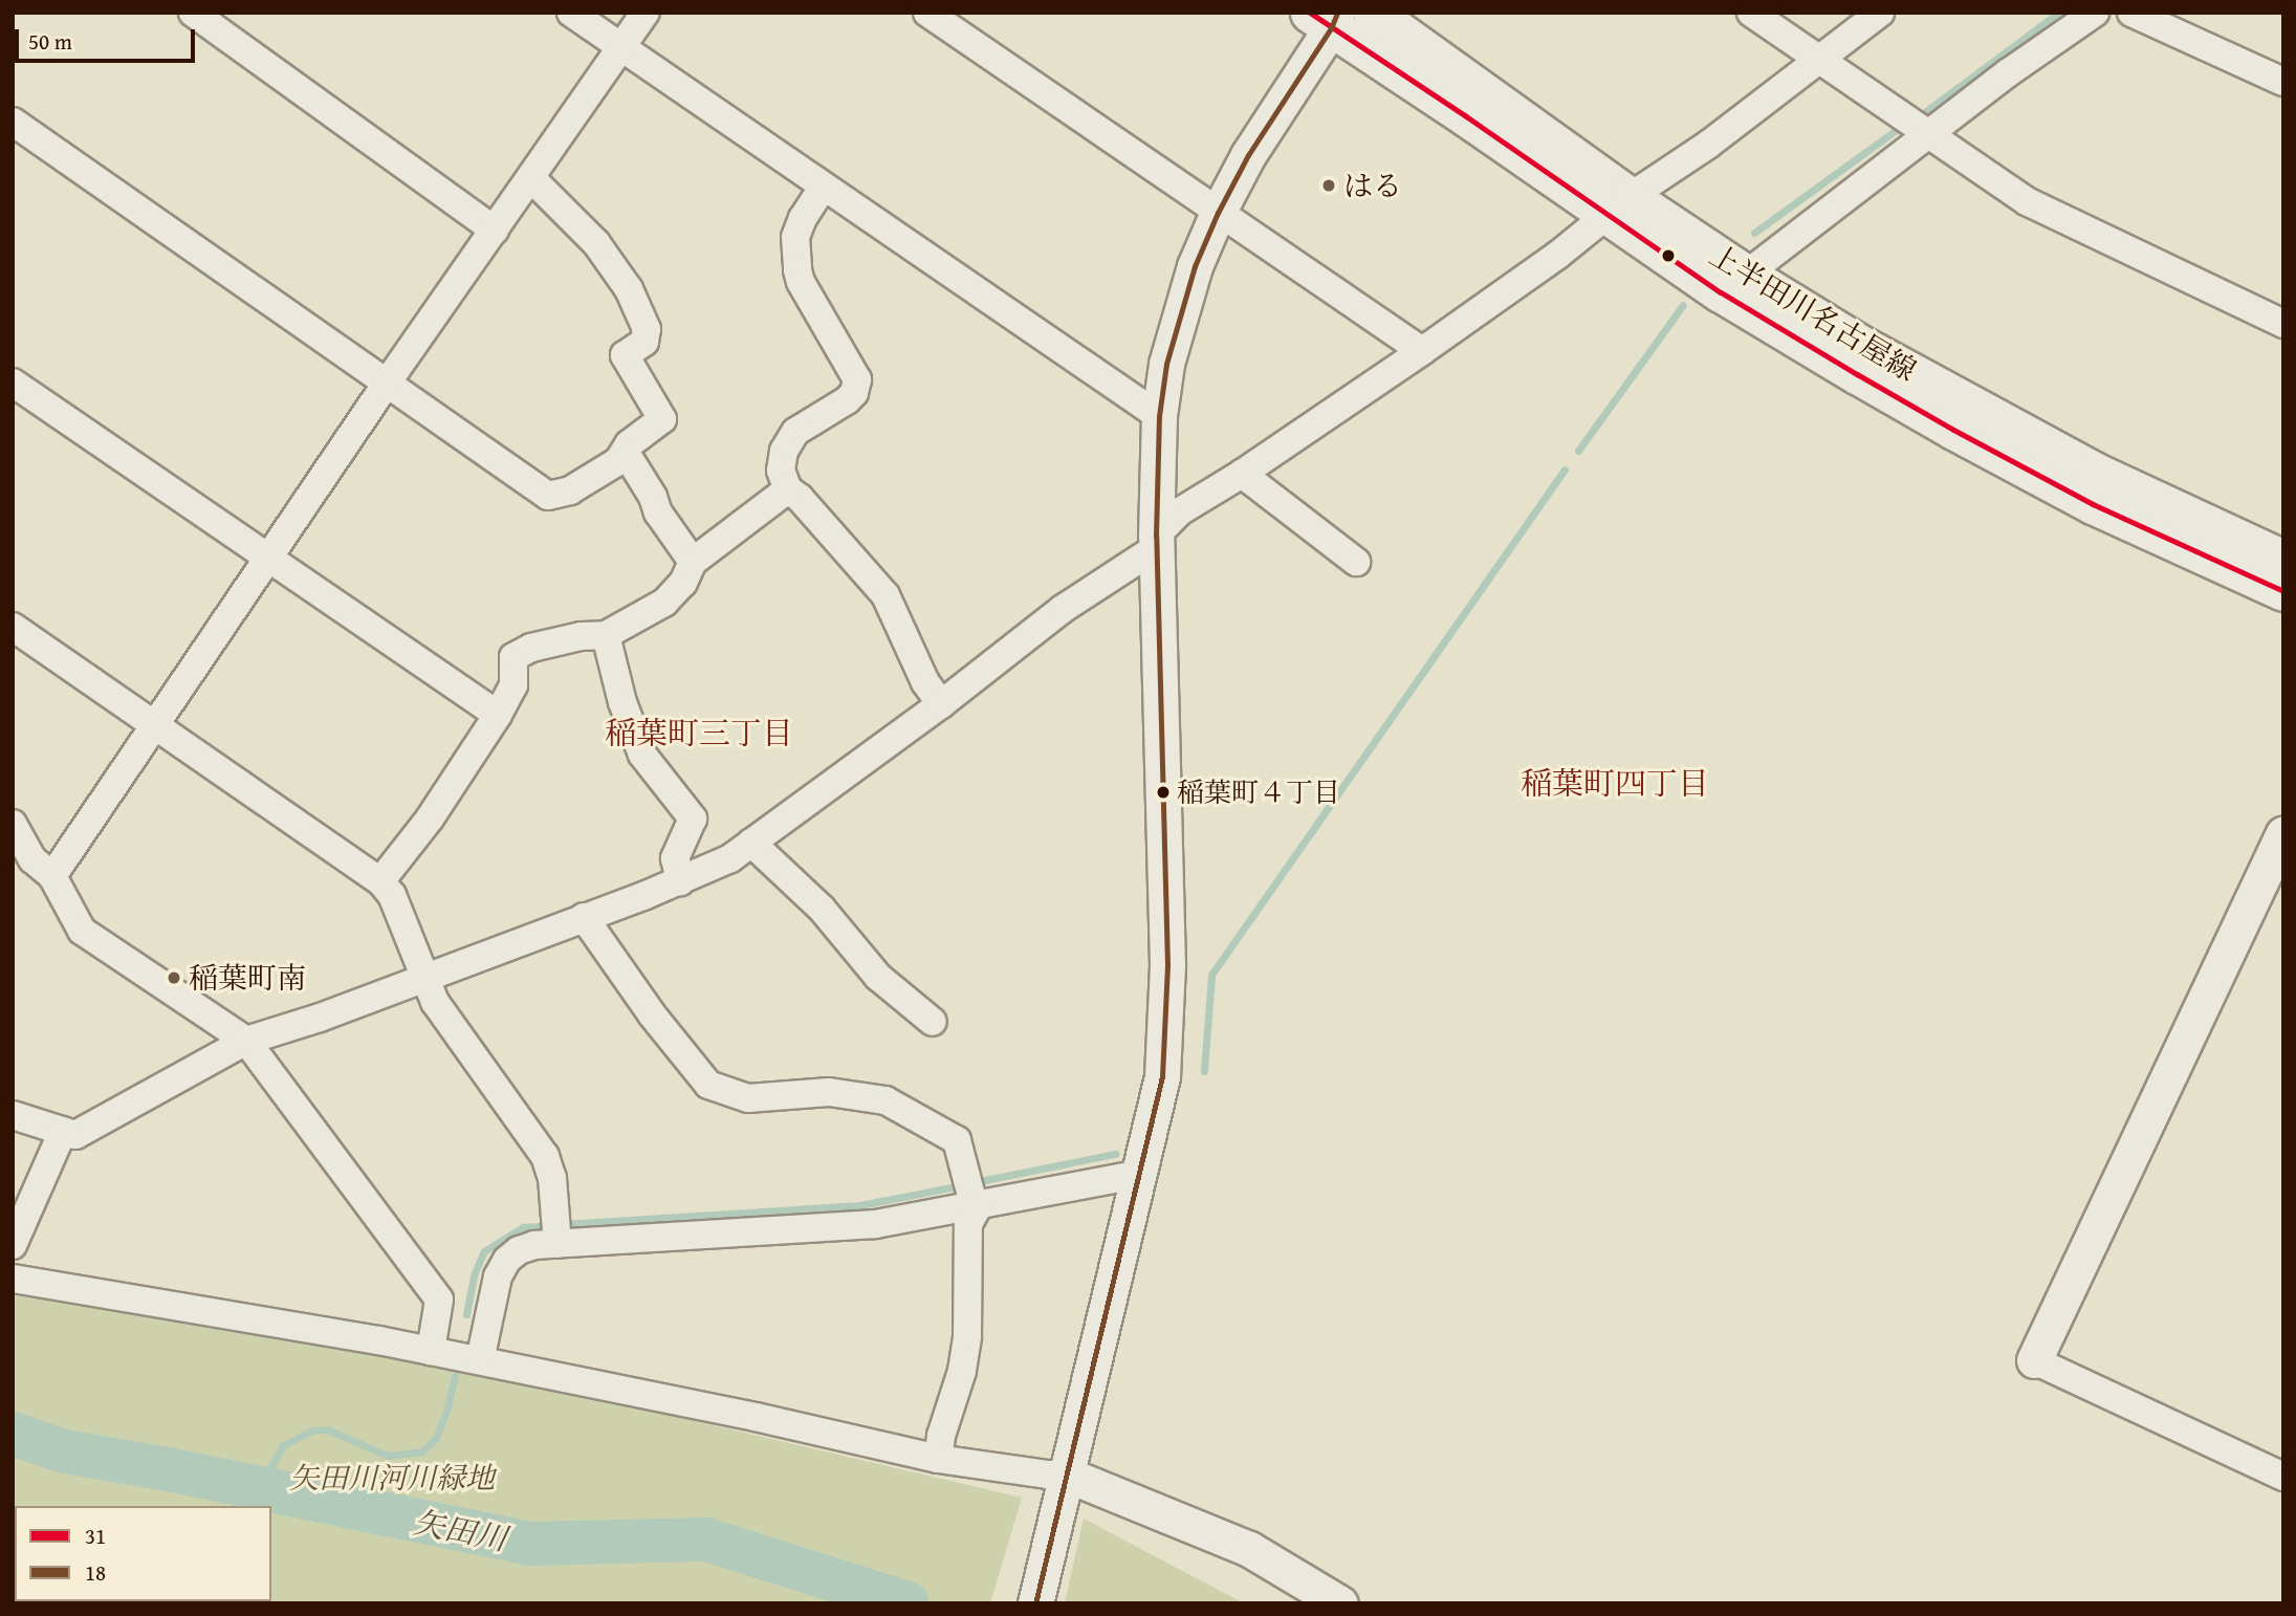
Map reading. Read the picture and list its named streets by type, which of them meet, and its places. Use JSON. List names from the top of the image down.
{
  "streets": {
    "main road": ["上半田川名古屋線"]
  },
  "districts": ["稲葉町三丁目", "稲葉町四丁目"],
  "water": ["矢田川"],
  "parks": ["矢田川河川緑地"],
  "places": ["はる", "稲葉町４丁目", "稲葉町南"],
  "lines": ["transit line 31", "transit line 18"],
  "legend": ["31", "18"],
  "scale_bar": "50 m"
}
